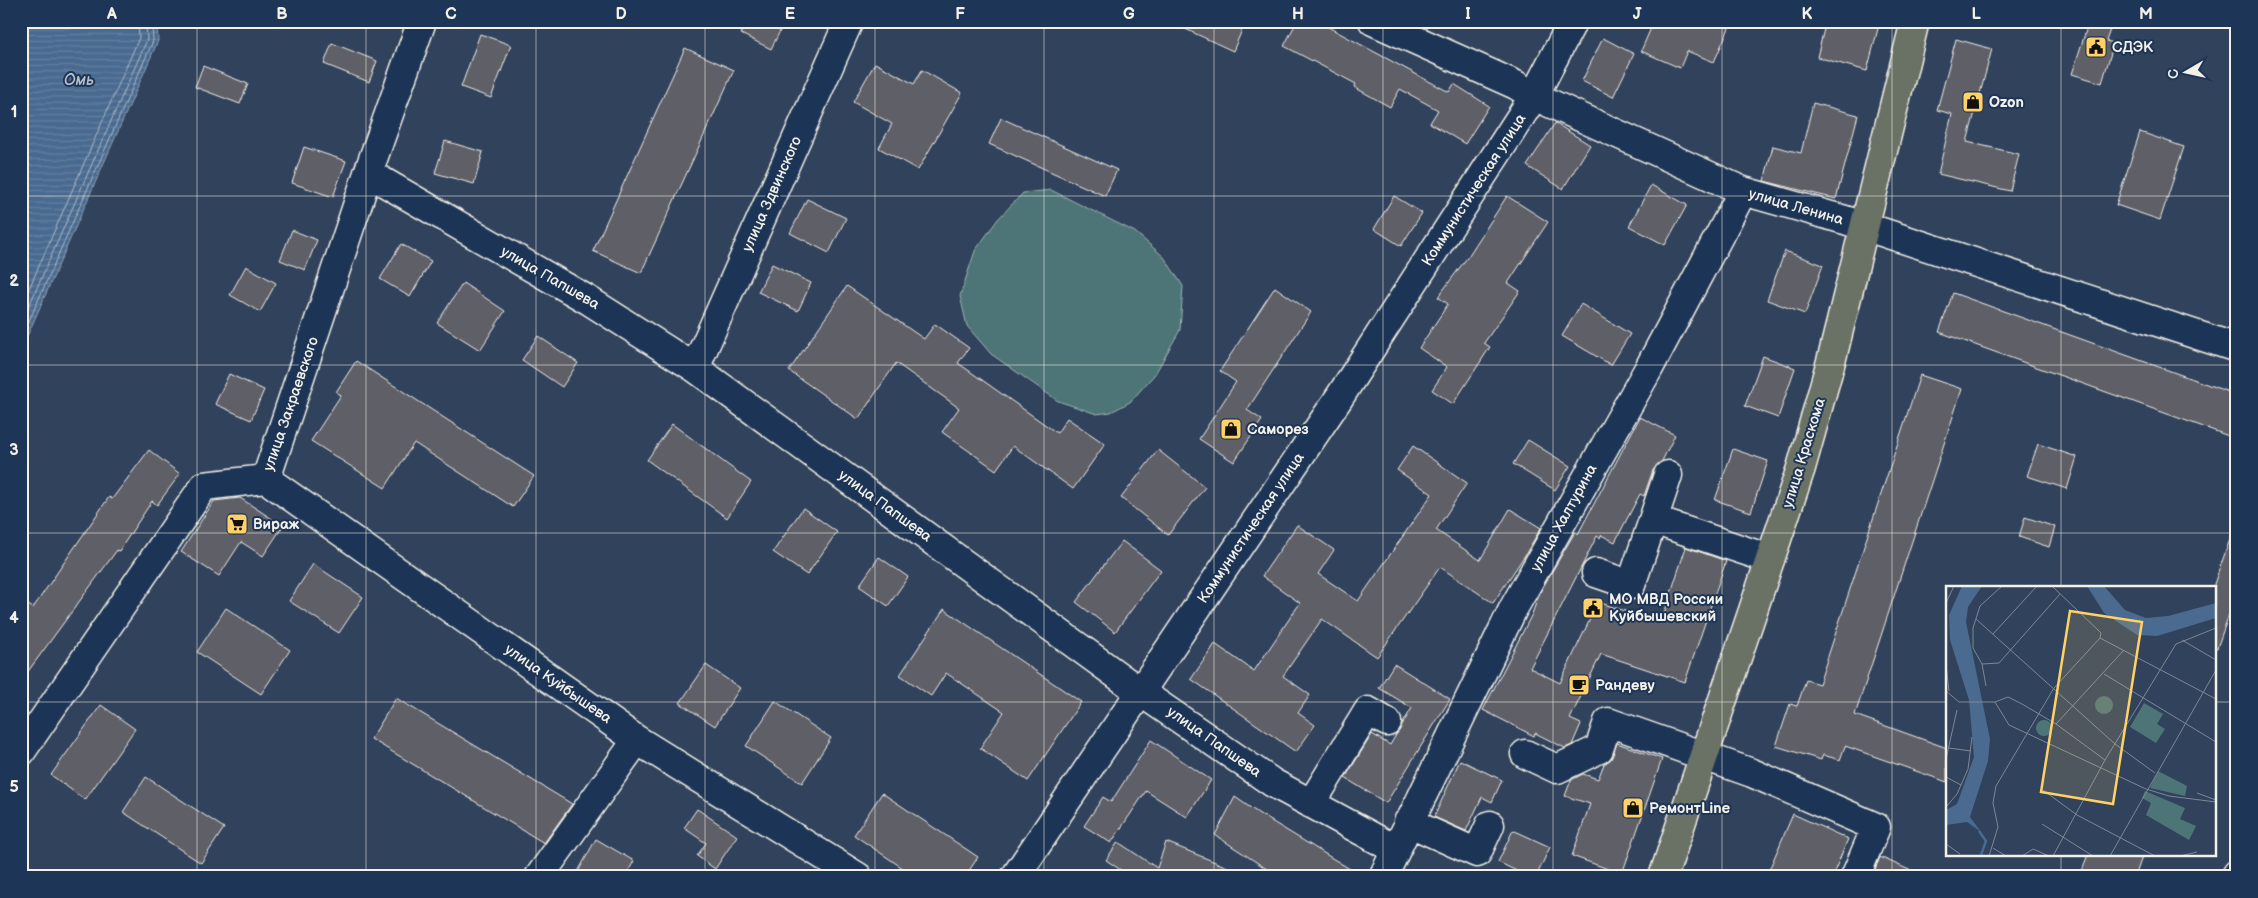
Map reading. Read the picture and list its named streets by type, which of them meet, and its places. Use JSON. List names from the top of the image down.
{
  "streets": {
    "main road": ["улица Краскома"],
    "street": [
      "Коммунистическая улица",
      "улица Здвинского",
      "улица Ленина",
      "улица Папшева",
      "улица Закраевского",
      "улица Халтурина",
      "улица Куйбышева"
    ]
  },
  "crossings": [
    ["Коммунистическая улица", "улица Ленина"],
    ["Коммунистическая улица", "улица Папшева"],
    ["улица Здвинского", "улица Папшева"],
    ["улица Ленина", "улица Краскома"],
    ["улица Ленина", "улица Халтурина"],
    ["улица Папшева", "улица Закраевского"],
    ["улица Папшева", "улица Халтурина"],
    ["улица Закраевского", "улица Куйбышева"]
  ],
  "water": ["Омь"],
  "places": {
    "public building": ["СДЭК", "МО МВД России Куйбышевский"],
    "shop": ["Ozon", "Саморез", "РемонтLine"],
    "supermarket": ["Вираж"],
    "cafe": ["Рандеву"]
  },
  "north": "left",
  "grid": {
    "columns": [
      "A",
      "B",
      "C",
      "D",
      "E",
      "F",
      "G",
      "H",
      "I",
      "J",
      "K",
      "L",
      "M"
    ],
    "rows": [
      "1",
      "2",
      "3",
      "4",
      "5"
    ]
  }
}
